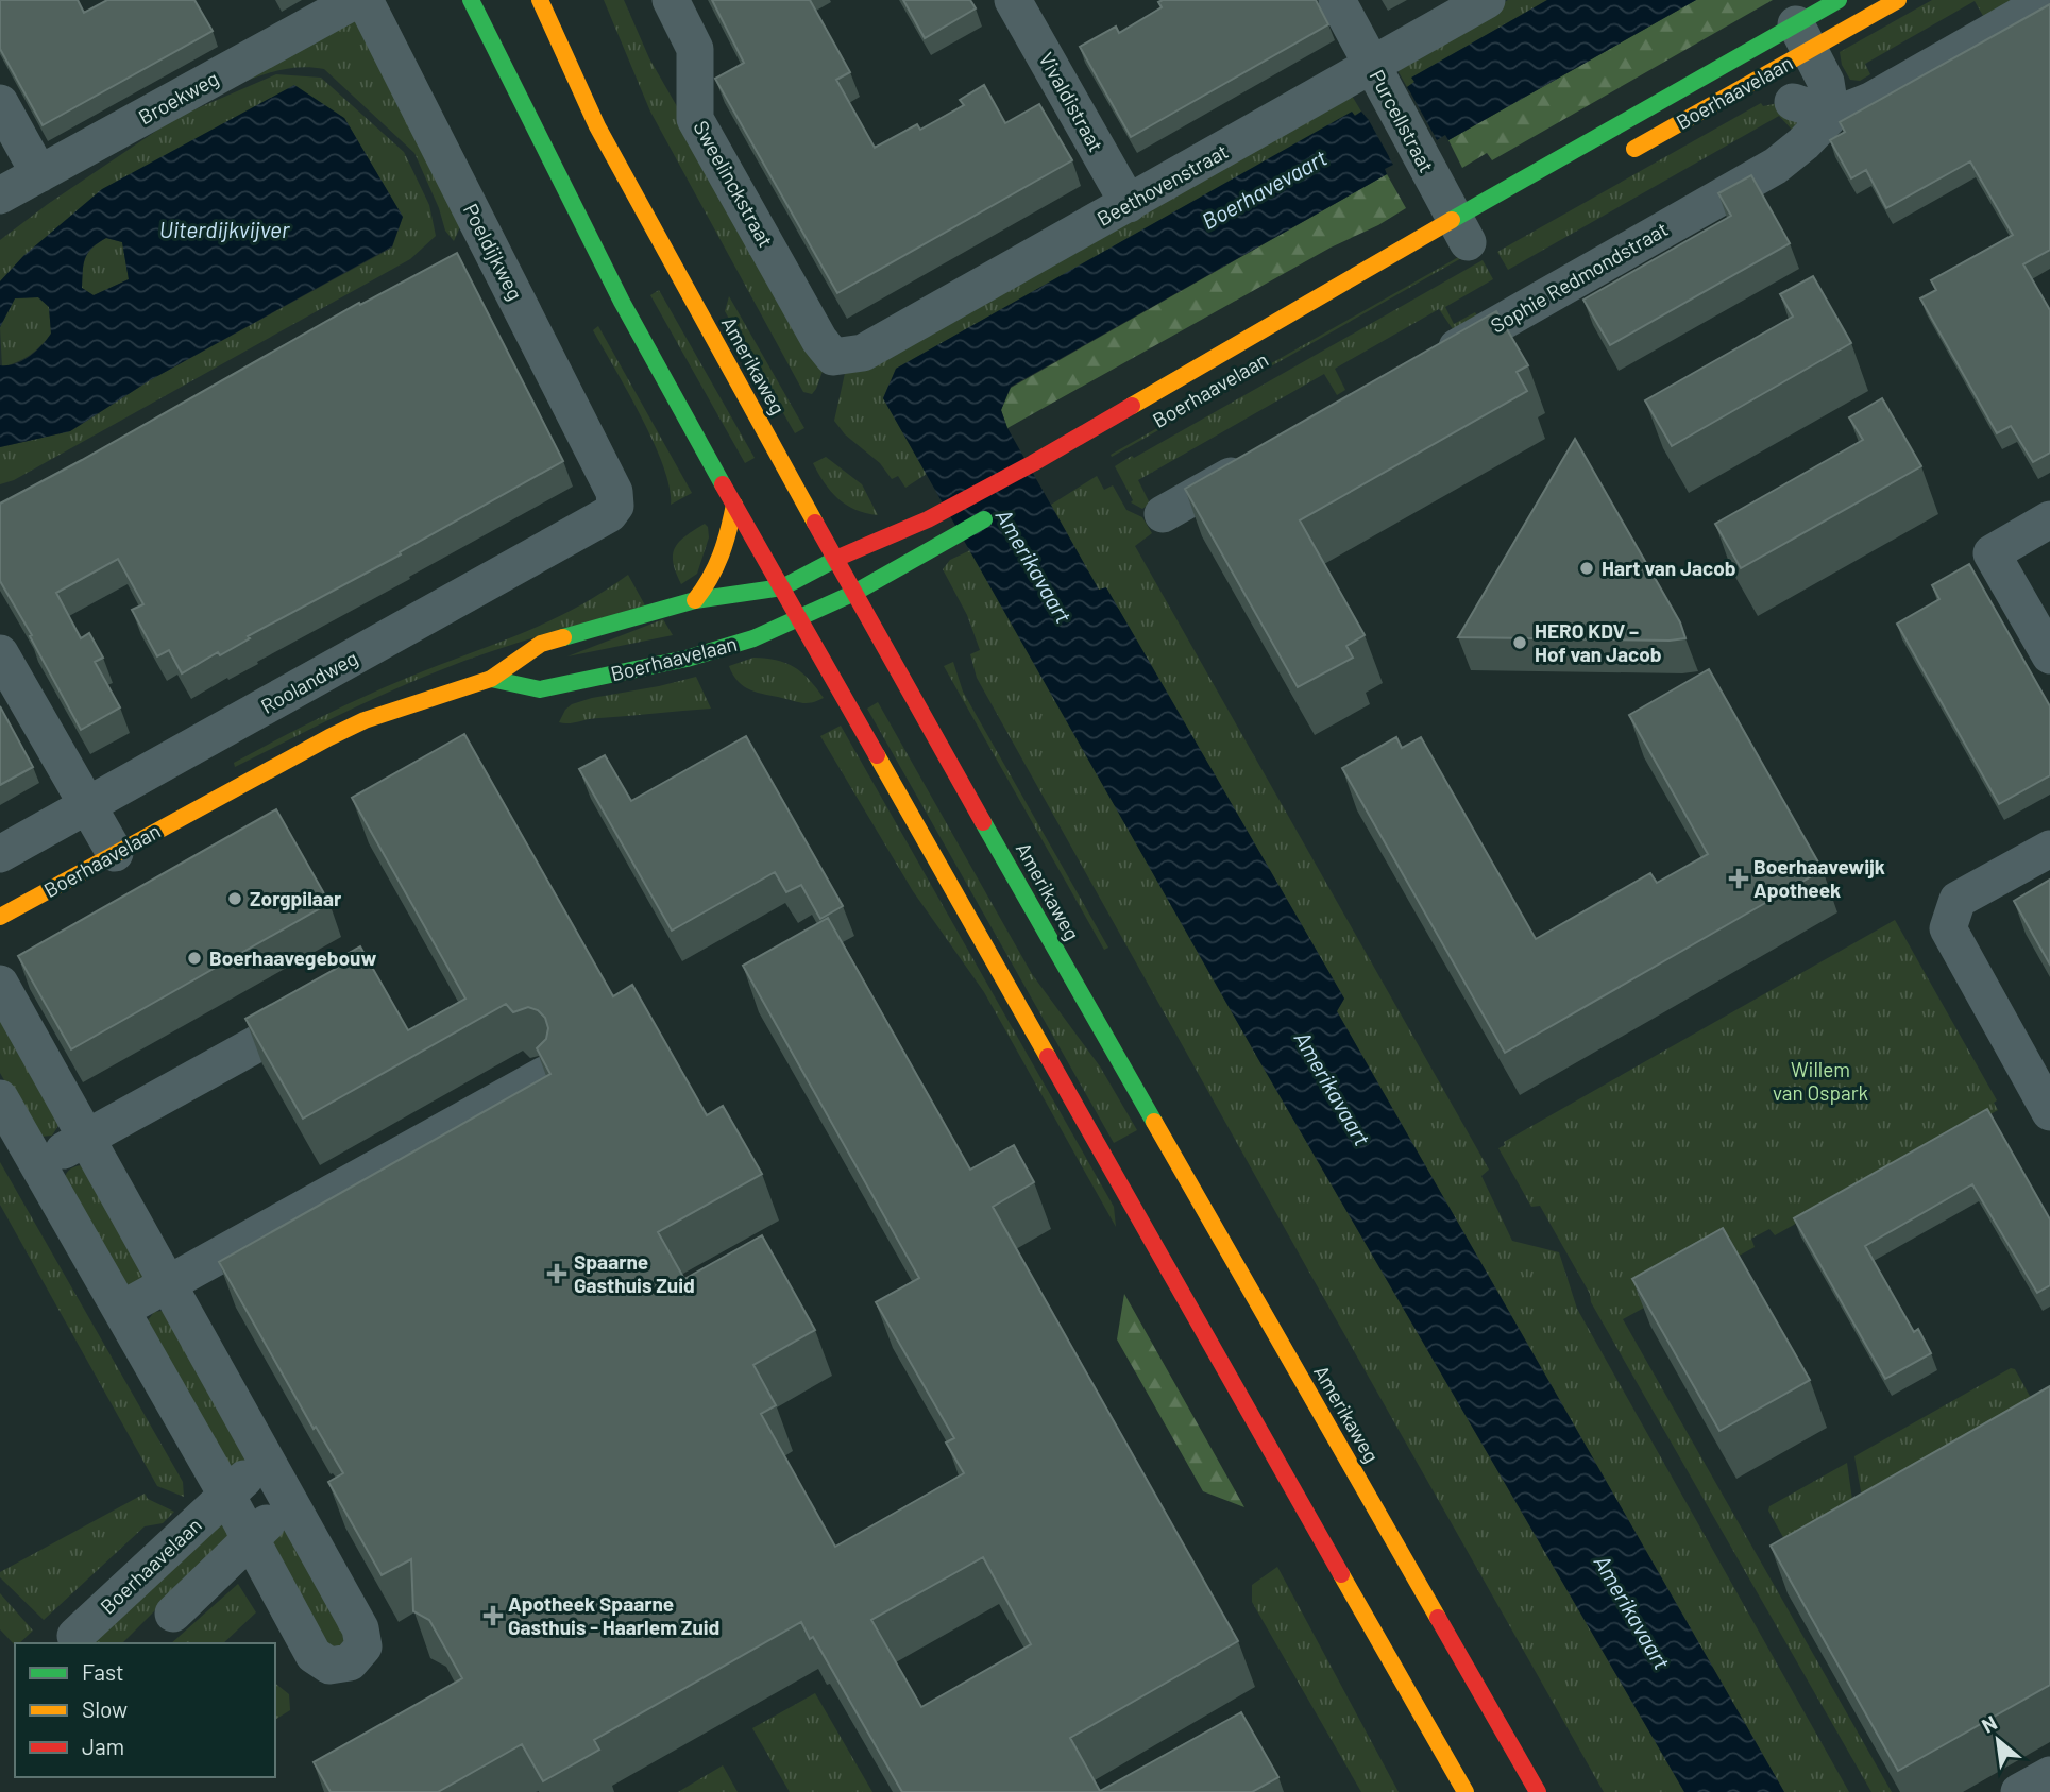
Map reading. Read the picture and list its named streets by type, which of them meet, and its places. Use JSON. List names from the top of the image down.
{
  "streets": {
    "main road": ["Boerhaavelaan", "Amerikaweg"],
    "street": [
      "Broekweg",
      "Vivaldistraat",
      "Purcellstraat",
      "Sweelinckstraat",
      "Beethovenstraat",
      "Poeldijkweg",
      "Sophie Redmondstraat",
      "Roolandweg"
    ]
  },
  "crossings": [
    ["Boerhaavelaan", "Purcellstraat"],
    ["Boerhaavelaan", "Amerikaweg"],
    ["Vivaldistraat", "Beethovenstraat"],
    ["Purcellstraat", "Beethovenstraat"],
    ["Sweelinckstraat", "Beethovenstraat"],
    ["Poeldijkweg", "Roolandweg"]
  ],
  "water": ["Boerhavevaart", "Uiterdijkvijver", "Amerikavaart"],
  "parks": ["Willem van Ospark"],
  "places": {
    "other": [
      "Hart van Jacob",
      "HERO KDV – Hof van Jacob",
      "Zorgpilaar",
      "Boerhaavegebouw"
    ],
    "health": ["Boerhaavewijk Apotheek", "Spaarne Gasthuis Zuid", "Apotheek Spaarne Gasthuis - Haarlem Zuid"]
  },
  "legend": ["Fast", "Slow", "Jam"],
  "north": "top left"
}
